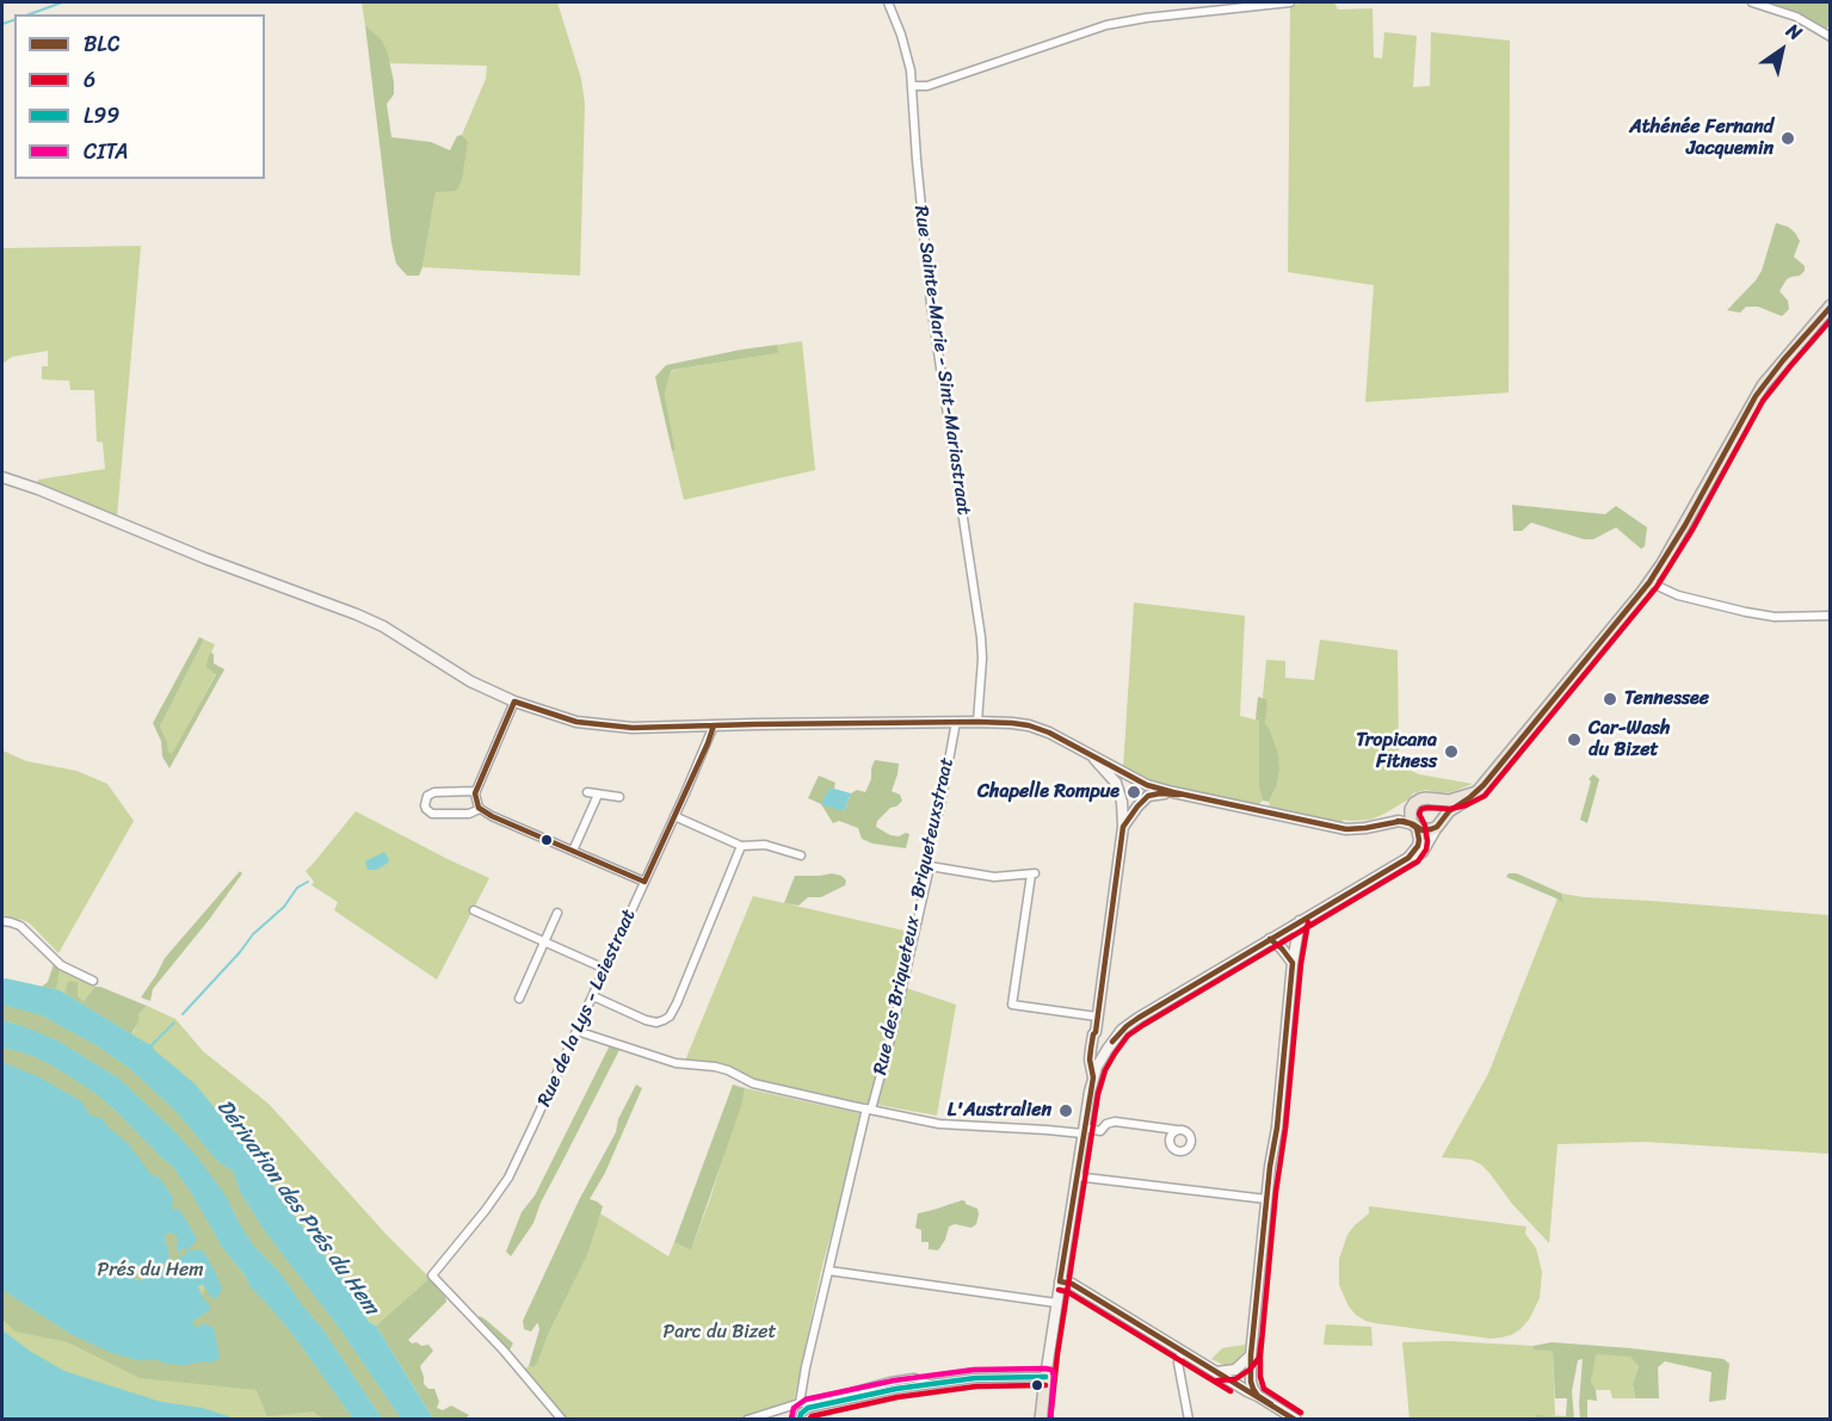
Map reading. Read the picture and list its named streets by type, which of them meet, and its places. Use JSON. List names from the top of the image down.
{
  "streets": {
    "street": ["Rue Sainte-Marie - Sint-Mariastraat", "Rue des Briqueteux - Briqueteuxstraat", "Rue de la Lys - Leiestraat"]
  },
  "water": ["Dérivation des Prés du Hem"],
  "parks": ["Prés du Hem", "Parc du Bizet"],
  "places": [
    "Athénée Fernand Jacquemin",
    "Tennessee",
    "Car-Wash du Bizet",
    "Tropicana Fitness",
    "Chapelle Rompue",
    "L'Australien"
  ],
  "lines": [
    "transit line BLC",
    "transit line 6",
    "transit line CITA",
    "transit line L99"
  ],
  "legend": [
    "BLC",
    "6",
    "L99",
    "CITA"
  ],
  "north": "top right"
}
